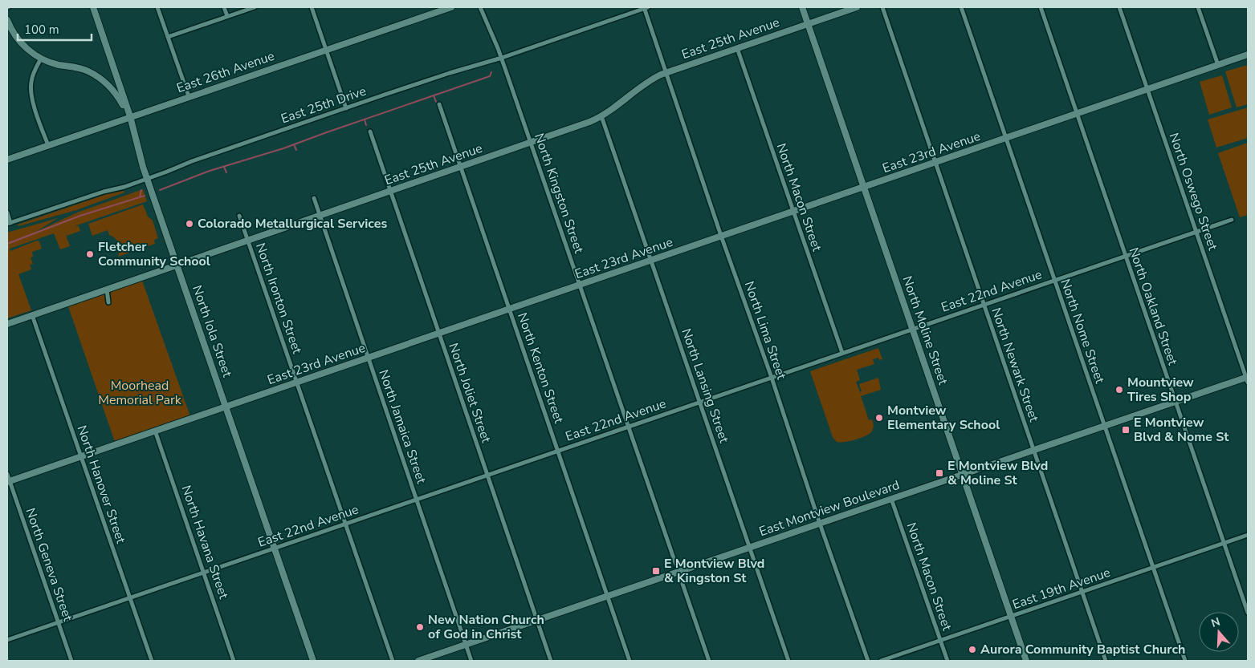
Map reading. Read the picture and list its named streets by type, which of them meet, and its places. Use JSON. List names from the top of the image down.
{
  "streets": {
    "street": [
      "East 25th Avenue",
      "East 26th Avenue",
      "East 25th Drive",
      "East 23rd Avenue",
      "North Oswego Street",
      "North Kingston Street",
      "North Macon Street",
      "East 22nd Avenue",
      "North Ironton Street",
      "North Oakland Street",
      "North Lima Street",
      "North Moline Street",
      "North Iola Street",
      "North Nome Street",
      "North Newark Street",
      "North Kenton Street",
      "North Lansing Street",
      "North Joliet Street",
      "North Jamaica Street",
      "North Hanover Street",
      "East Montview Boulevard",
      "North Havana Street",
      "North Geneva Street",
      "East 19th Avenue"
    ]
  },
  "crossings": [
    ["East 25th Avenue", "North Kingston Street"],
    ["East 25th Avenue", "North Macon Street"],
    ["East 25th Avenue", "North Ironton Street"],
    ["East 25th Avenue", "North Lima Street"],
    ["East 25th Avenue", "North Moline Street"],
    ["East 25th Avenue", "North Iola Street"],
    ["East 25th Avenue", "North Kenton Street"],
    ["East 25th Avenue", "North Lansing Street"],
    ["East 25th Avenue", "North Joliet Street"],
    ["East 25th Avenue", "North Jamaica Street"],
    ["East 25th Avenue", "North Hanover Street"],
    ["East 26th Avenue", "North Iola Street"],
    ["East 25th Drive", "North Kingston Street"],
    ["East 25th Drive", "North Lima Street"],
    ["East 25th Drive", "North Iola Street"],
    ["East 23rd Avenue", "North Oswego Street"],
    ["East 23rd Avenue", "North Kingston Street"],
    ["East 23rd Avenue", "North Macon Street"],
    ["East 23rd Avenue", "North Ironton Street"],
    ["East 23rd Avenue", "North Oakland Street"],
    ["East 23rd Avenue", "North Lima Street"],
    ["East 23rd Avenue", "North Moline Street"],
    ["East 23rd Avenue", "North Iola Street"],
    ["East 23rd Avenue", "North Nome Street"],
    ["East 23rd Avenue", "North Newark Street"],
    ["East 23rd Avenue", "North Kenton Street"],
    ["East 23rd Avenue", "North Lansing Street"],
    ["East 23rd Avenue", "North Joliet Street"],
    ["East 23rd Avenue", "North Jamaica Street"],
    ["East 23rd Avenue", "North Hanover Street"],
    ["East 23rd Avenue", "North Havana Street"],
    ["East 23rd Avenue", "North Geneva Street"],
    ["North Oswego Street", "East 22nd Avenue"],
    ["North Oswego Street", "East Montview Boulevard"],
    ["North Kingston Street", "East 22nd Avenue"],
    ["North Kingston Street", "East Montview Boulevard"],
    ["North Macon Street", "East 22nd Avenue"],
    ["North Macon Street", "East Montview Boulevard"],
    ["North Macon Street", "East 19th Avenue"],
    ["East 22nd Avenue", "North Ironton Street"],
    ["East 22nd Avenue", "North Oakland Street"],
    ["East 22nd Avenue", "North Lima Street"],
    ["East 22nd Avenue", "North Moline Street"],
    ["East 22nd Avenue", "North Iola Street"],
    ["East 22nd Avenue", "North Nome Street"],
    ["East 22nd Avenue", "North Newark Street"],
    ["East 22nd Avenue", "North Kenton Street"],
    ["East 22nd Avenue", "North Lansing Street"],
    ["East 22nd Avenue", "North Joliet Street"],
    ["East 22nd Avenue", "North Jamaica Street"],
    ["East 22nd Avenue", "North Hanover Street"],
    ["East 22nd Avenue", "North Havana Street"],
    ["East 22nd Avenue", "North Geneva Street"],
    ["North Oakland Street", "East Montview Boulevard"],
    ["North Oakland Street", "East 19th Avenue"],
    ["North Lima Street", "East Montview Boulevard"],
    ["North Moline Street", "East Montview Boulevard"],
    ["North Moline Street", "East 19th Avenue"],
    ["North Nome Street", "East Montview Boulevard"],
    ["North Nome Street", "East 19th Avenue"],
    ["North Newark Street", "East Montview Boulevard"],
    ["North Newark Street", "East 19th Avenue"],
    ["North Kenton Street", "East Montview Boulevard"],
    ["North Lansing Street", "East Montview Boulevard"],
    ["North Joliet Street", "East Montview Boulevard"],
    ["North Jamaica Street", "East Montview Boulevard"]
  ],
  "parks": ["Moorhead Memorial Park"],
  "places": {
    "other": [
      "Colorado Metallurgical Services",
      "Fletcher Community School",
      "Mountview Tires Shop",
      "Montview Elementary School",
      "New Nation Church of God in Christ",
      "Aurora Community Baptist Church"
    ],
    "transit": ["E Montview Blvd & Nome St", "E Montview Blvd & Moline St", "E Montview Blvd & Kingston St"]
  },
  "scale_bar": "100 m",
  "north": "top"
}
